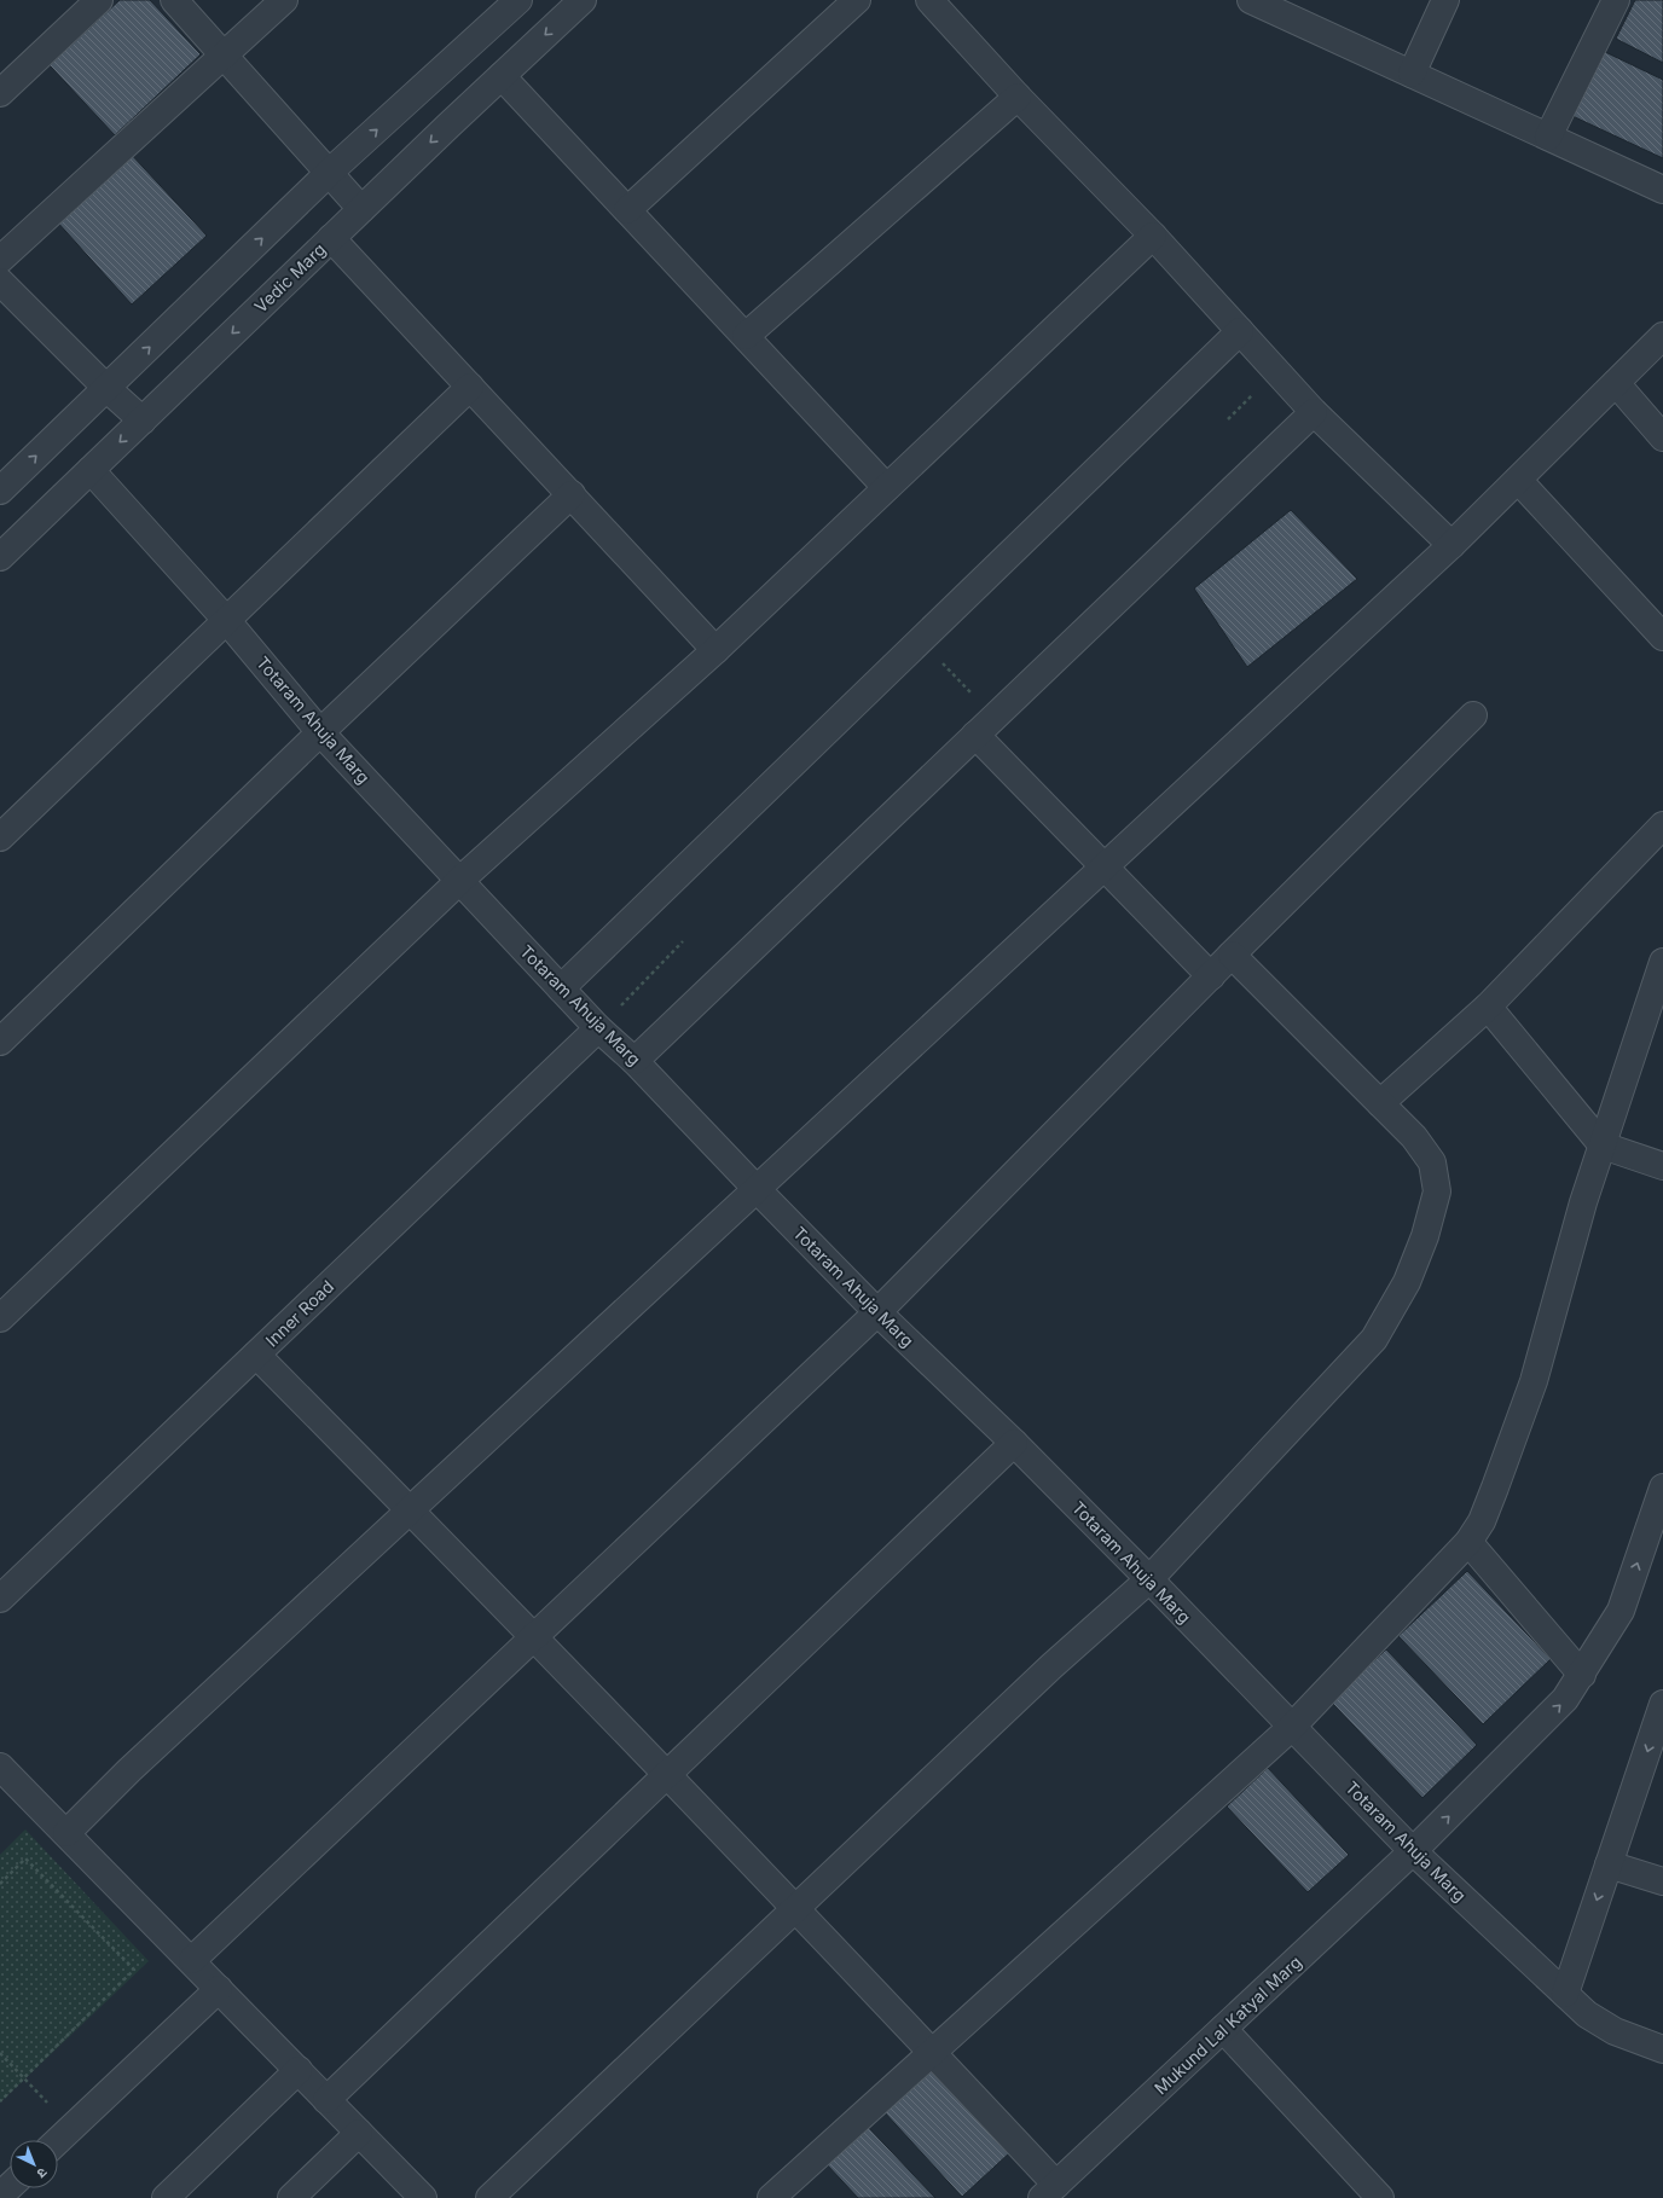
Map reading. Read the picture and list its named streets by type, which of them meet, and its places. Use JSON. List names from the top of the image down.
{
  "streets": {
    "street": [
      "Vedic Marg",
      "Totaram Ahuja Marg",
      "Inner Road",
      "Mukund Lal Katyal Marg"
    ]
  },
  "crossings": [
    ["Vedic Marg", "Totaram Ahuja Marg"],
    ["Totaram Ahuja Marg", "Inner Road"],
    ["Totaram Ahuja Marg", "Mukund Lal Katyal Marg"]
  ],
  "north": "bottom right"
}
